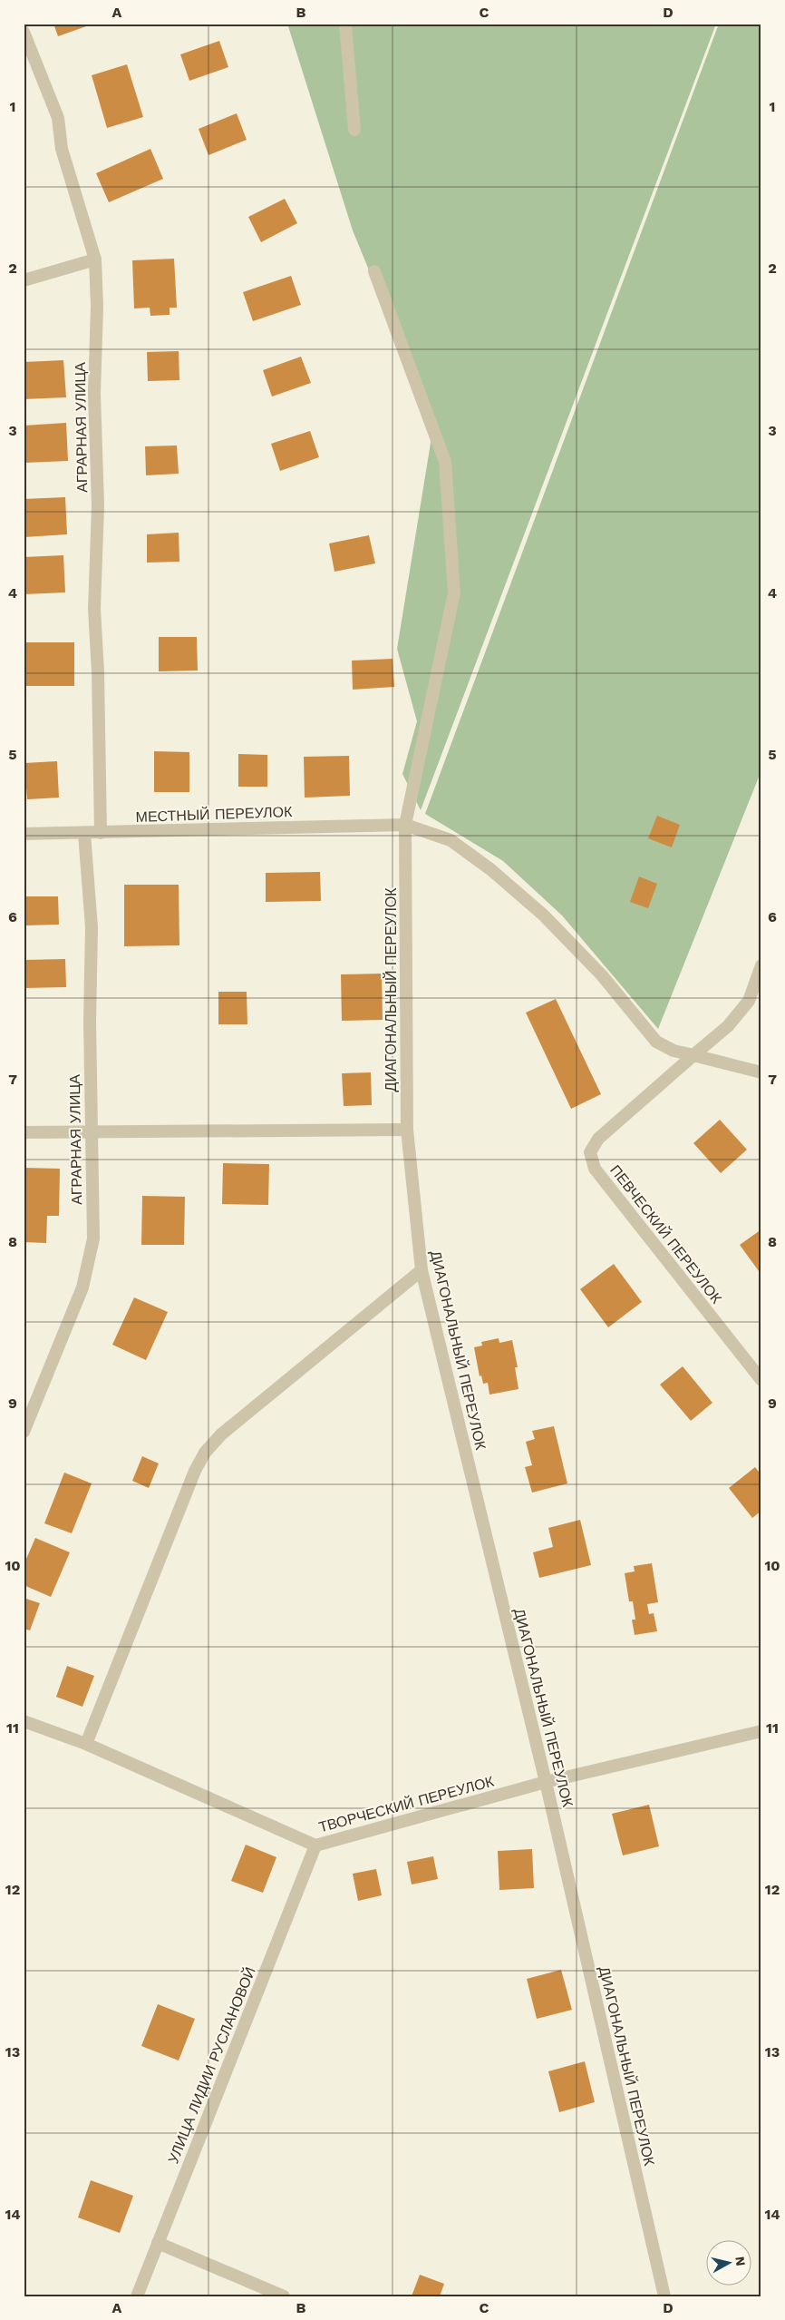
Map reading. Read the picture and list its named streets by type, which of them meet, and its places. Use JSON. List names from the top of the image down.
{
  "streets": {
    "street": [
      "АГРАРНАЯ УЛИЦА",
      "МЕСТНЫЙ ПЕРЕУЛОК",
      "ДИАГОНАЛЬНЫЙ ПЕРЕУЛОК",
      "ПЕВЧЕСКИЙ ПЕРЕУЛОК",
      "ТВОРЧЕСКИЙ ПЕРЕУЛОК",
      "УЛИЦА ЛИДИИ РУСЛАНОВОЙ"
    ]
  },
  "crossings": [
    ["АГРАРНАЯ УЛИЦА", "МЕСТНЫЙ ПЕРЕУЛОК"],
    ["МЕСТНЫЙ ПЕРЕУЛОК", "ДИАГОНАЛЬНЫЙ ПЕРЕУЛОК"],
    ["ДИАГОНАЛЬНЫЙ ПЕРЕУЛОК", "ТВОРЧЕСКИЙ ПЕРЕУЛОК"],
    ["ТВОРЧЕСКИЙ ПЕРЕУЛОК", "УЛИЦА ЛИДИИ РУСЛАНОВОЙ"]
  ],
  "north": "right",
  "grid": {
    "columns": [
      "A",
      "B",
      "C",
      "D"
    ],
    "rows": [
      "1",
      "2",
      "3",
      "4",
      "5",
      "6",
      "7",
      "8",
      "9",
      "10",
      "11",
      "12",
      "13",
      "14"
    ]
  }
}
